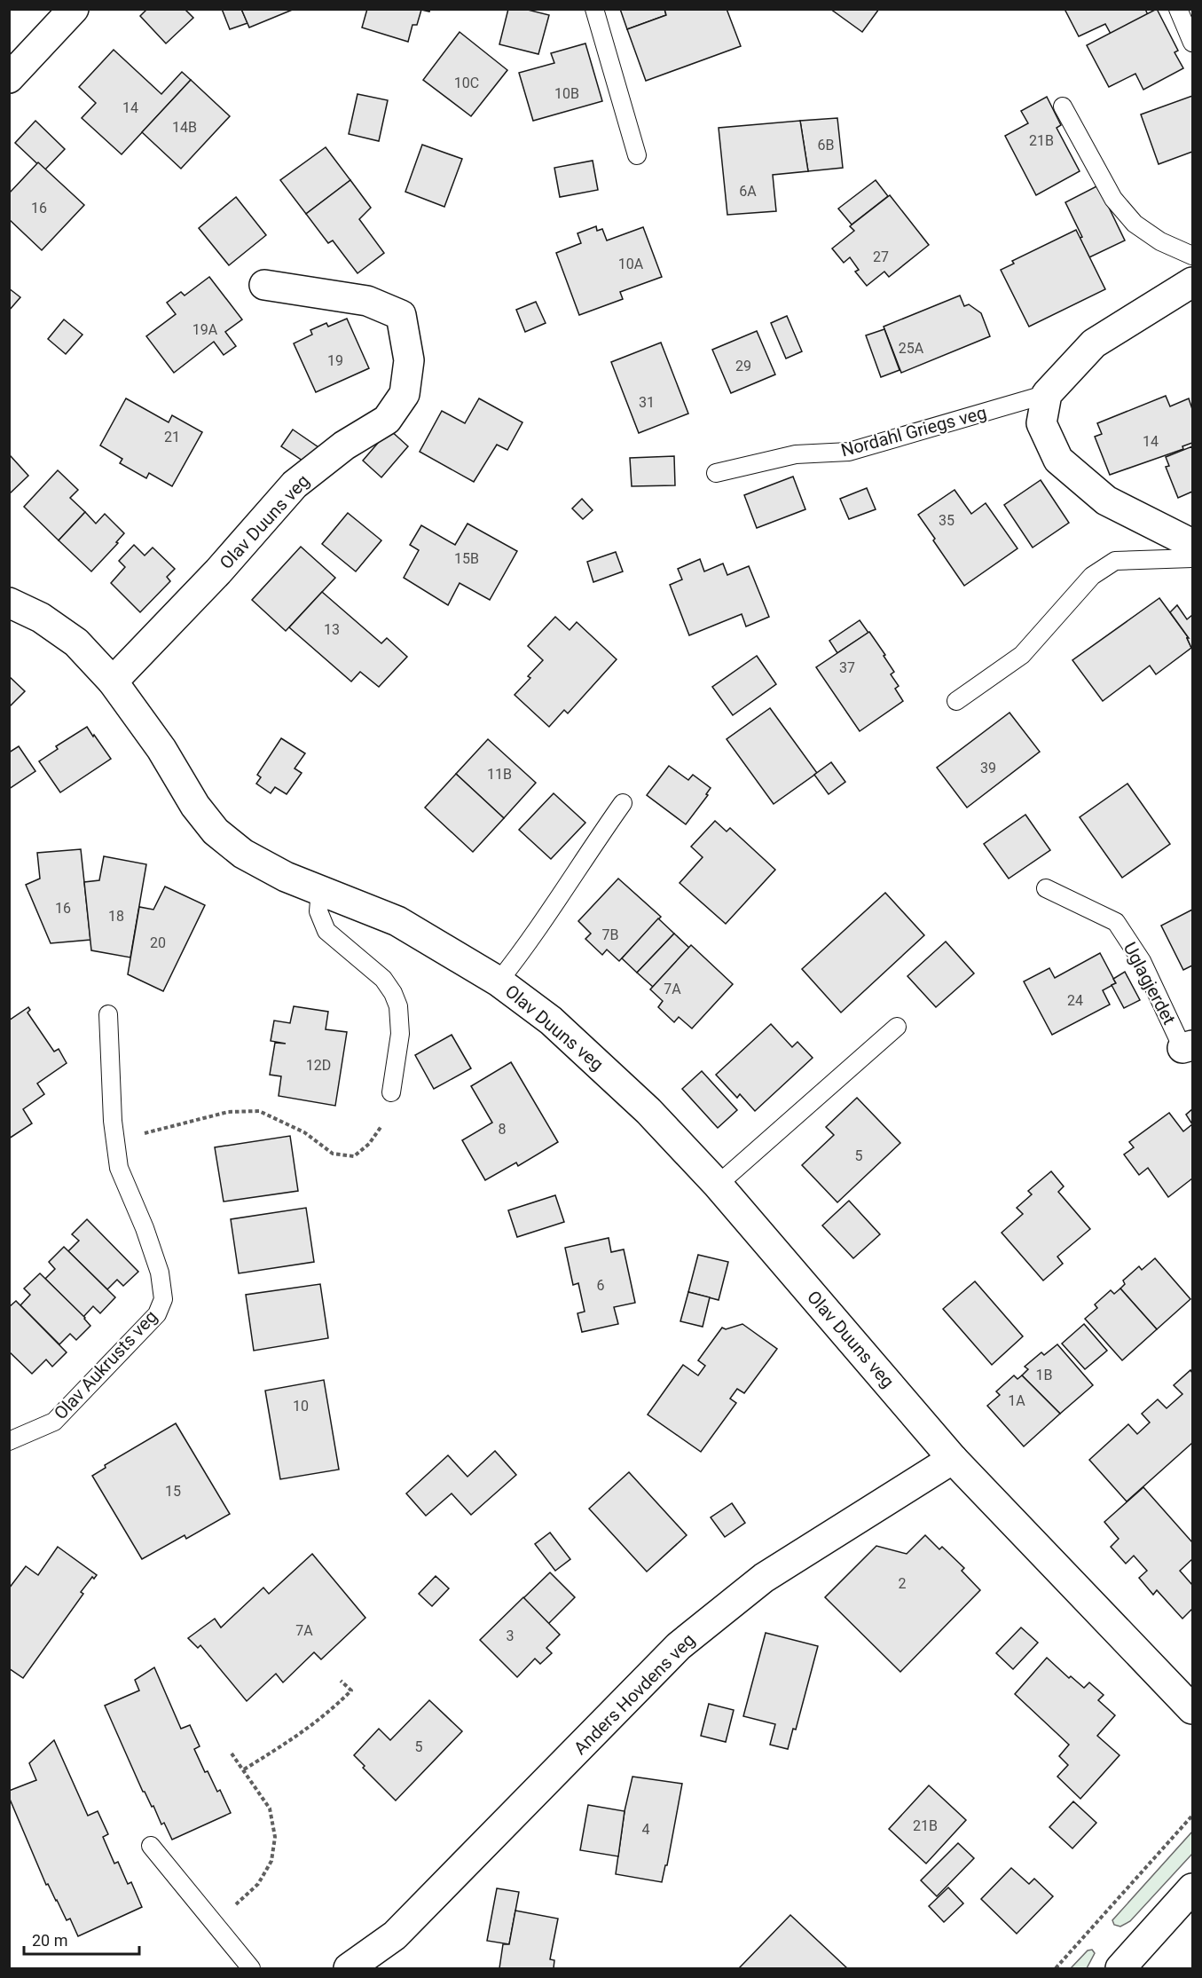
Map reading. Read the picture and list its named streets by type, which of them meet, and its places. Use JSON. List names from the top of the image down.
{
  "streets": {
    "street": ["Olav Duuns veg", "Anders Hovdens veg"],
    "lane": ["Nordahl Griegs veg", "Uglagjerdet", "Olav Aukrusts veg"]
  },
  "crossings": [
    ["Olav Duuns veg", "Anders Hovdens veg"]
  ],
  "house_numbers": [
    "10C",
    "10B",
    "14",
    "14B",
    "21B",
    "6B",
    "6A",
    "16",
    "27",
    "10A",
    "19A",
    "25A",
    "19",
    "29",
    "31",
    "21",
    "14",
    "35",
    "15B",
    "13",
    "37",
    "39",
    "11B",
    "16",
    "18",
    "7B",
    "20",
    "7A",
    "24",
    "12D",
    "8",
    "5",
    "6",
    "1B",
    "1A",
    "10",
    "15",
    "2",
    "7A",
    "3",
    "5",
    "21B",
    "4"
  ],
  "scale_bar": "20 m"
}
